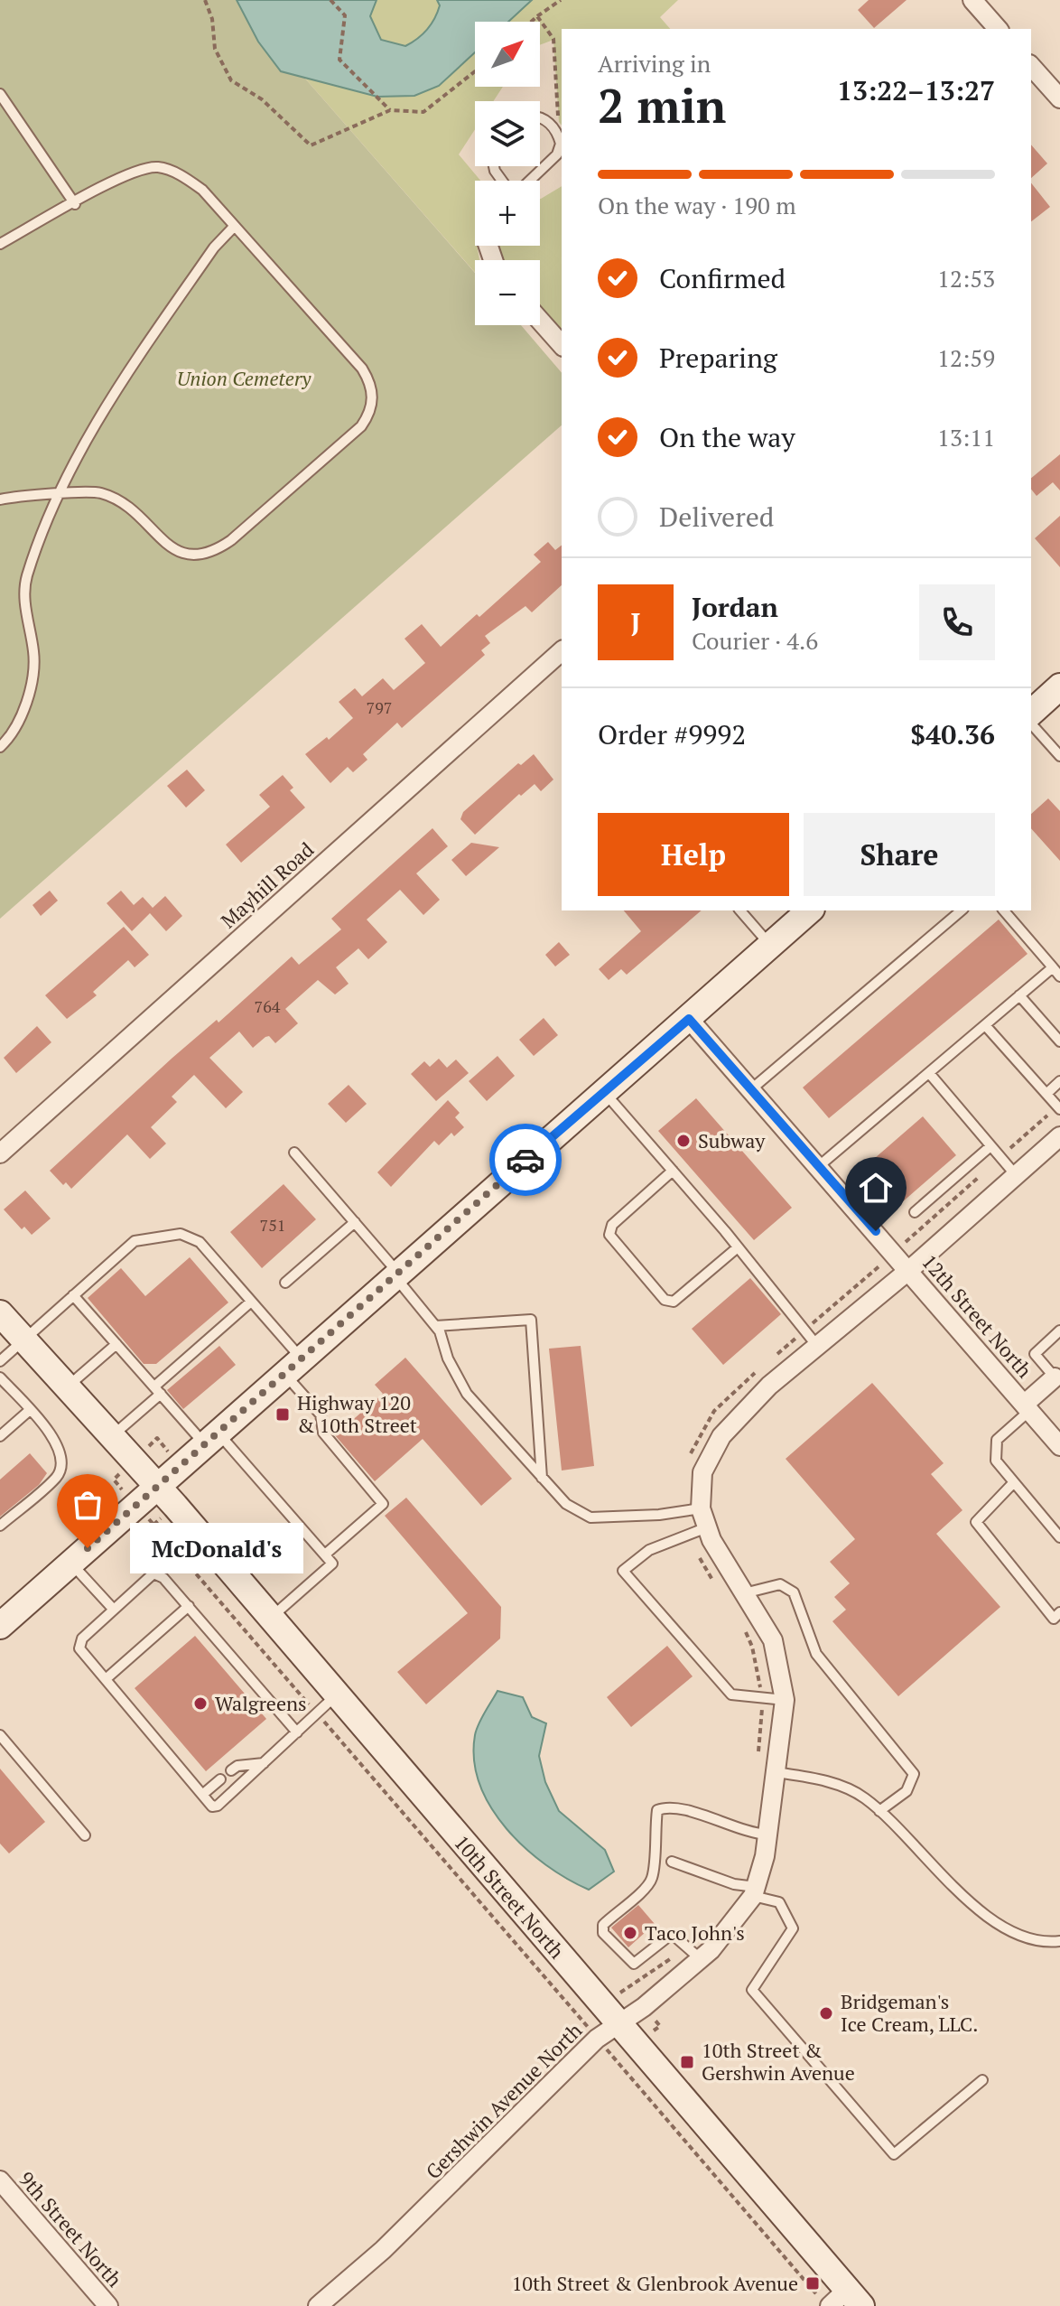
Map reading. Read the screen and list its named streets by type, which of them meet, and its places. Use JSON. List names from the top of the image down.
{
  "streets": {
    "main road": ["10th Street North"],
    "street": [
      "Mayhill Road",
      "12th Street North",
      "Gershwin Avenue North",
      "9th Street North"
    ]
  },
  "crossings": [
    ["12th Street North", "Gershwin Avenue North"],
    ["10th Street North", "Gershwin Avenue North"]
  ],
  "parks": ["Union Cemetery"],
  "places": {
    "other": [
      "Subway",
      "McDonald's",
      "Walgreens",
      "Taco John's",
      "Bridgeman's Ice Cream, LLC."
    ],
    "transit": ["Highway 120 & 10th Street", "10th Street & Gershwin Avenue", "10th Street & Glenbrook Avenue"]
  },
  "house_numbers": ["797", "764", "751"],
  "north": "top right",
  "page": {
    "map_buttons": ["+", "−"],
    "heading": ["2 min", "Arriving in", "13:22–13:27"],
    "panel": [
      "Jordan",
      "Courier · 4.6",
      "Order #9992",
      "$40.36"
    ],
    "bar": "On the way · 190 m",
    "list": [
      ["Confirmed", "12:53"],
      ["Preparing", "12:59"],
      ["On the way", "13:11"],
      "Delivered"
    ],
    "round": "J",
    "buttons": ["Help", "Share"],
    "bubble": "McDonald's"
  }
}
